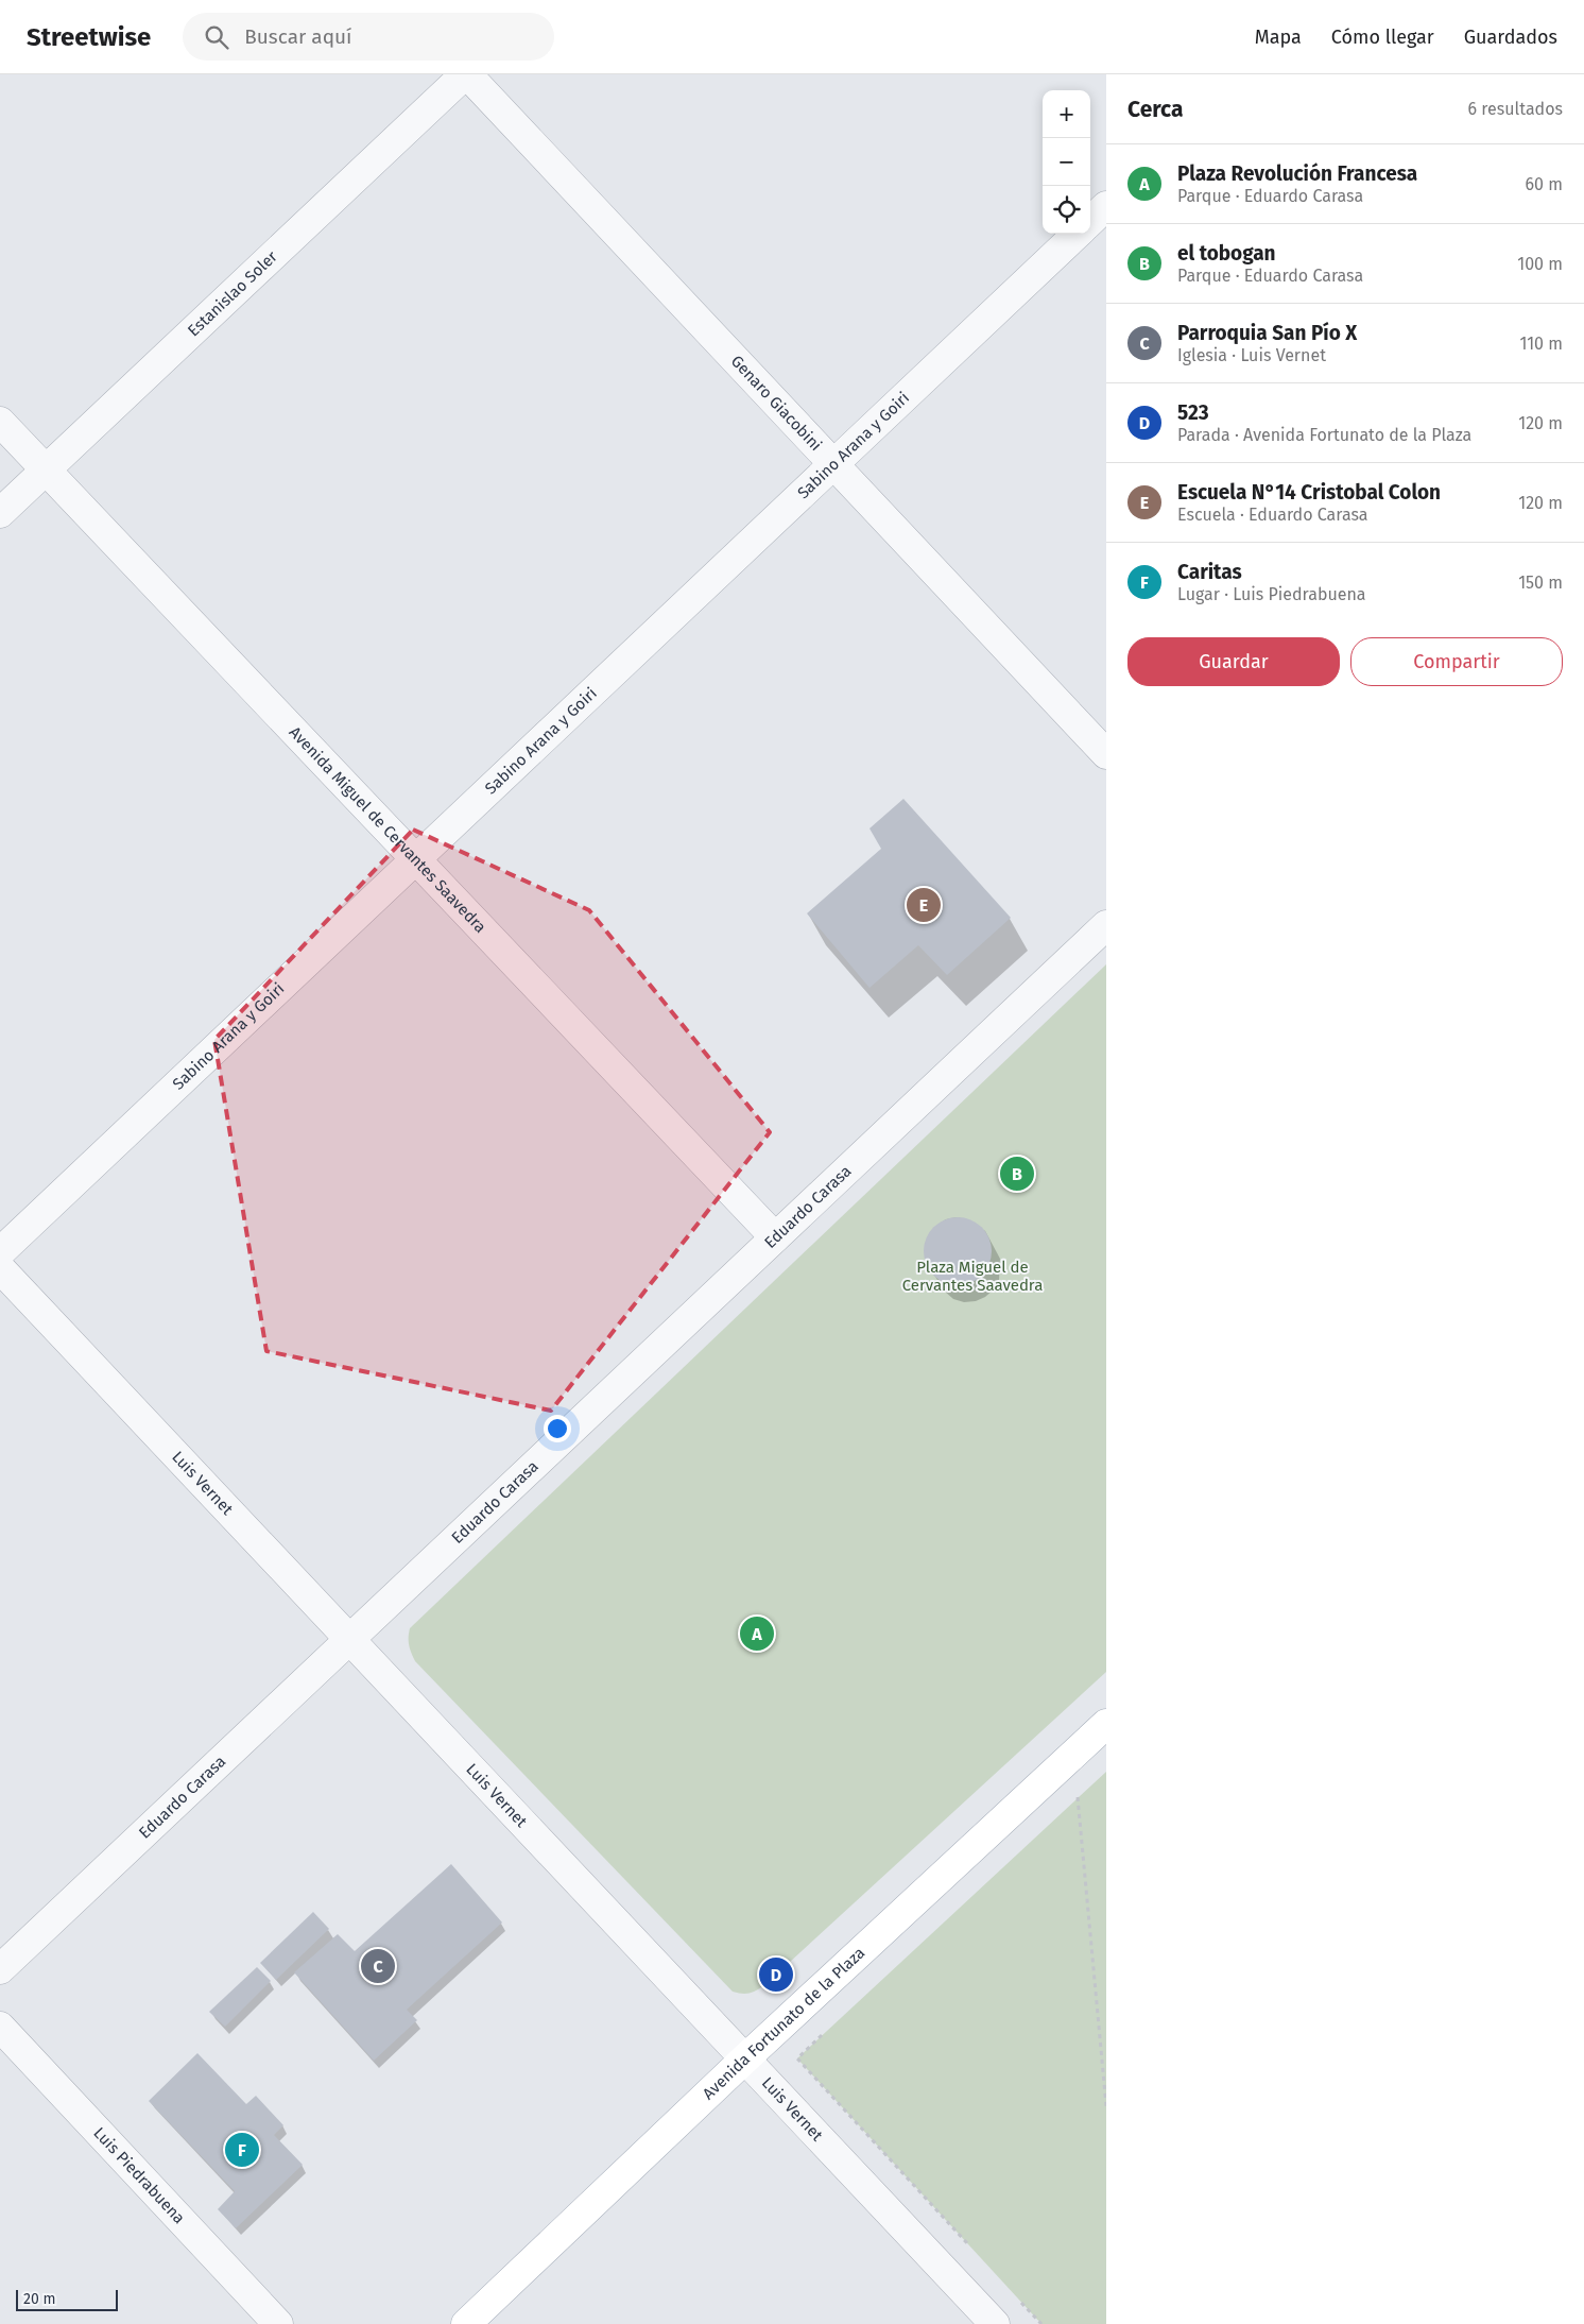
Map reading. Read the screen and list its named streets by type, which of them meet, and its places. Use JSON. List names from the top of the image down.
{
  "streets": {
    "main road": ["Avenida Fortunato de la Plaza"],
    "street": [
      "Estanislao Soler",
      "Genaro Giacobini",
      "Sabino Arana y Goiri",
      "Avenida Miguel de Cervantes Saavedra",
      "Eduardo Carasa",
      "Luis Vernet",
      "Luis Piedrabuena"
    ]
  },
  "crossings": [
    ["Estanislao Soler", "Genaro Giacobini"],
    ["Estanislao Soler", "Avenida Miguel de Cervantes Saavedra"],
    ["Genaro Giacobini", "Sabino Arana y Goiri"],
    ["Sabino Arana y Goiri", "Avenida Miguel de Cervantes Saavedra"],
    ["Avenida Miguel de Cervantes Saavedra", "Eduardo Carasa"],
    ["Eduardo Carasa", "Luis Vernet"],
    ["Luis Vernet", "Avenida Fortunato de la Plaza"]
  ],
  "parks": ["Plaza Miguel de Cervantes Saavedra"],
  "scale_bar": "20 m",
  "page": {
    "header": "Streetwise",
    "search": "Buscar aquí",
    "nav": ["Mapa", "Cómo llegar", "Guardados"],
    "heading": ["Cerca", "6 resultados"],
    "map_buttons": ["+", "−"],
    "list": [
      {
        "mark": "A",
        "name": "Plaza Revolución Francesa",
        "note": "Parque · Eduardo Carasa",
        "value": "60 m"
      },
      {
        "mark": "B",
        "name": "el tobogan",
        "note": "Parque · Eduardo Carasa",
        "value": "100 m"
      },
      {
        "mark": "C",
        "name": "Parroquia San Pío X",
        "note": "Iglesia · Luis Vernet",
        "value": "110 m"
      },
      {
        "mark": "D",
        "name": "523",
        "note": "Parada · Avenida Fortunato de la Plaza",
        "value": "120 m"
      },
      {
        "mark": "E",
        "name": "Escuela N°14 Cristobal Colon",
        "note": "Escuela · Eduardo Carasa",
        "value": "120 m"
      },
      {
        "mark": "F",
        "name": "Caritas",
        "note": "Lugar · Luis Piedrabuena",
        "value": "150 m"
      }
    ],
    "buttons": ["Guardar", "Compartir"],
    "pins": [
      "E",
      "B",
      "A",
      "C",
      "D",
      "F"
    ],
    "scale": "20 m"
  }
}
